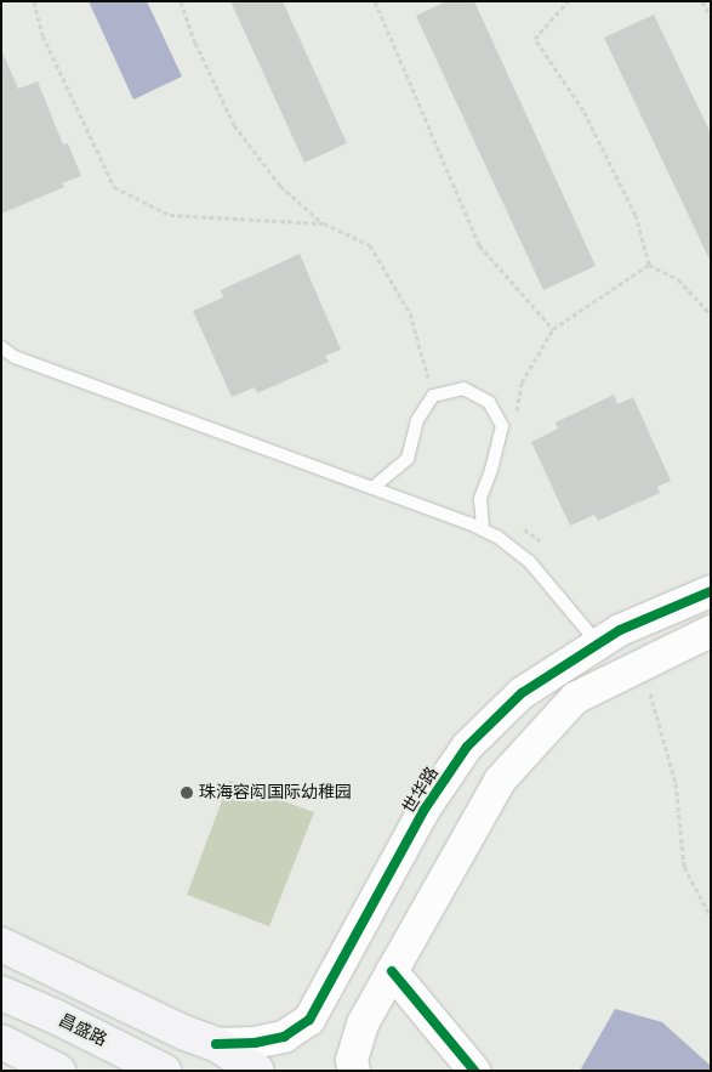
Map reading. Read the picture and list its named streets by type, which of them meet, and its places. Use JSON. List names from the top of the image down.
{
  "streets": {
    "main road": ["昌盛路"],
    "street": ["世华路"]
  },
  "places": ["珠海容闳国际幼稚园"]
}
